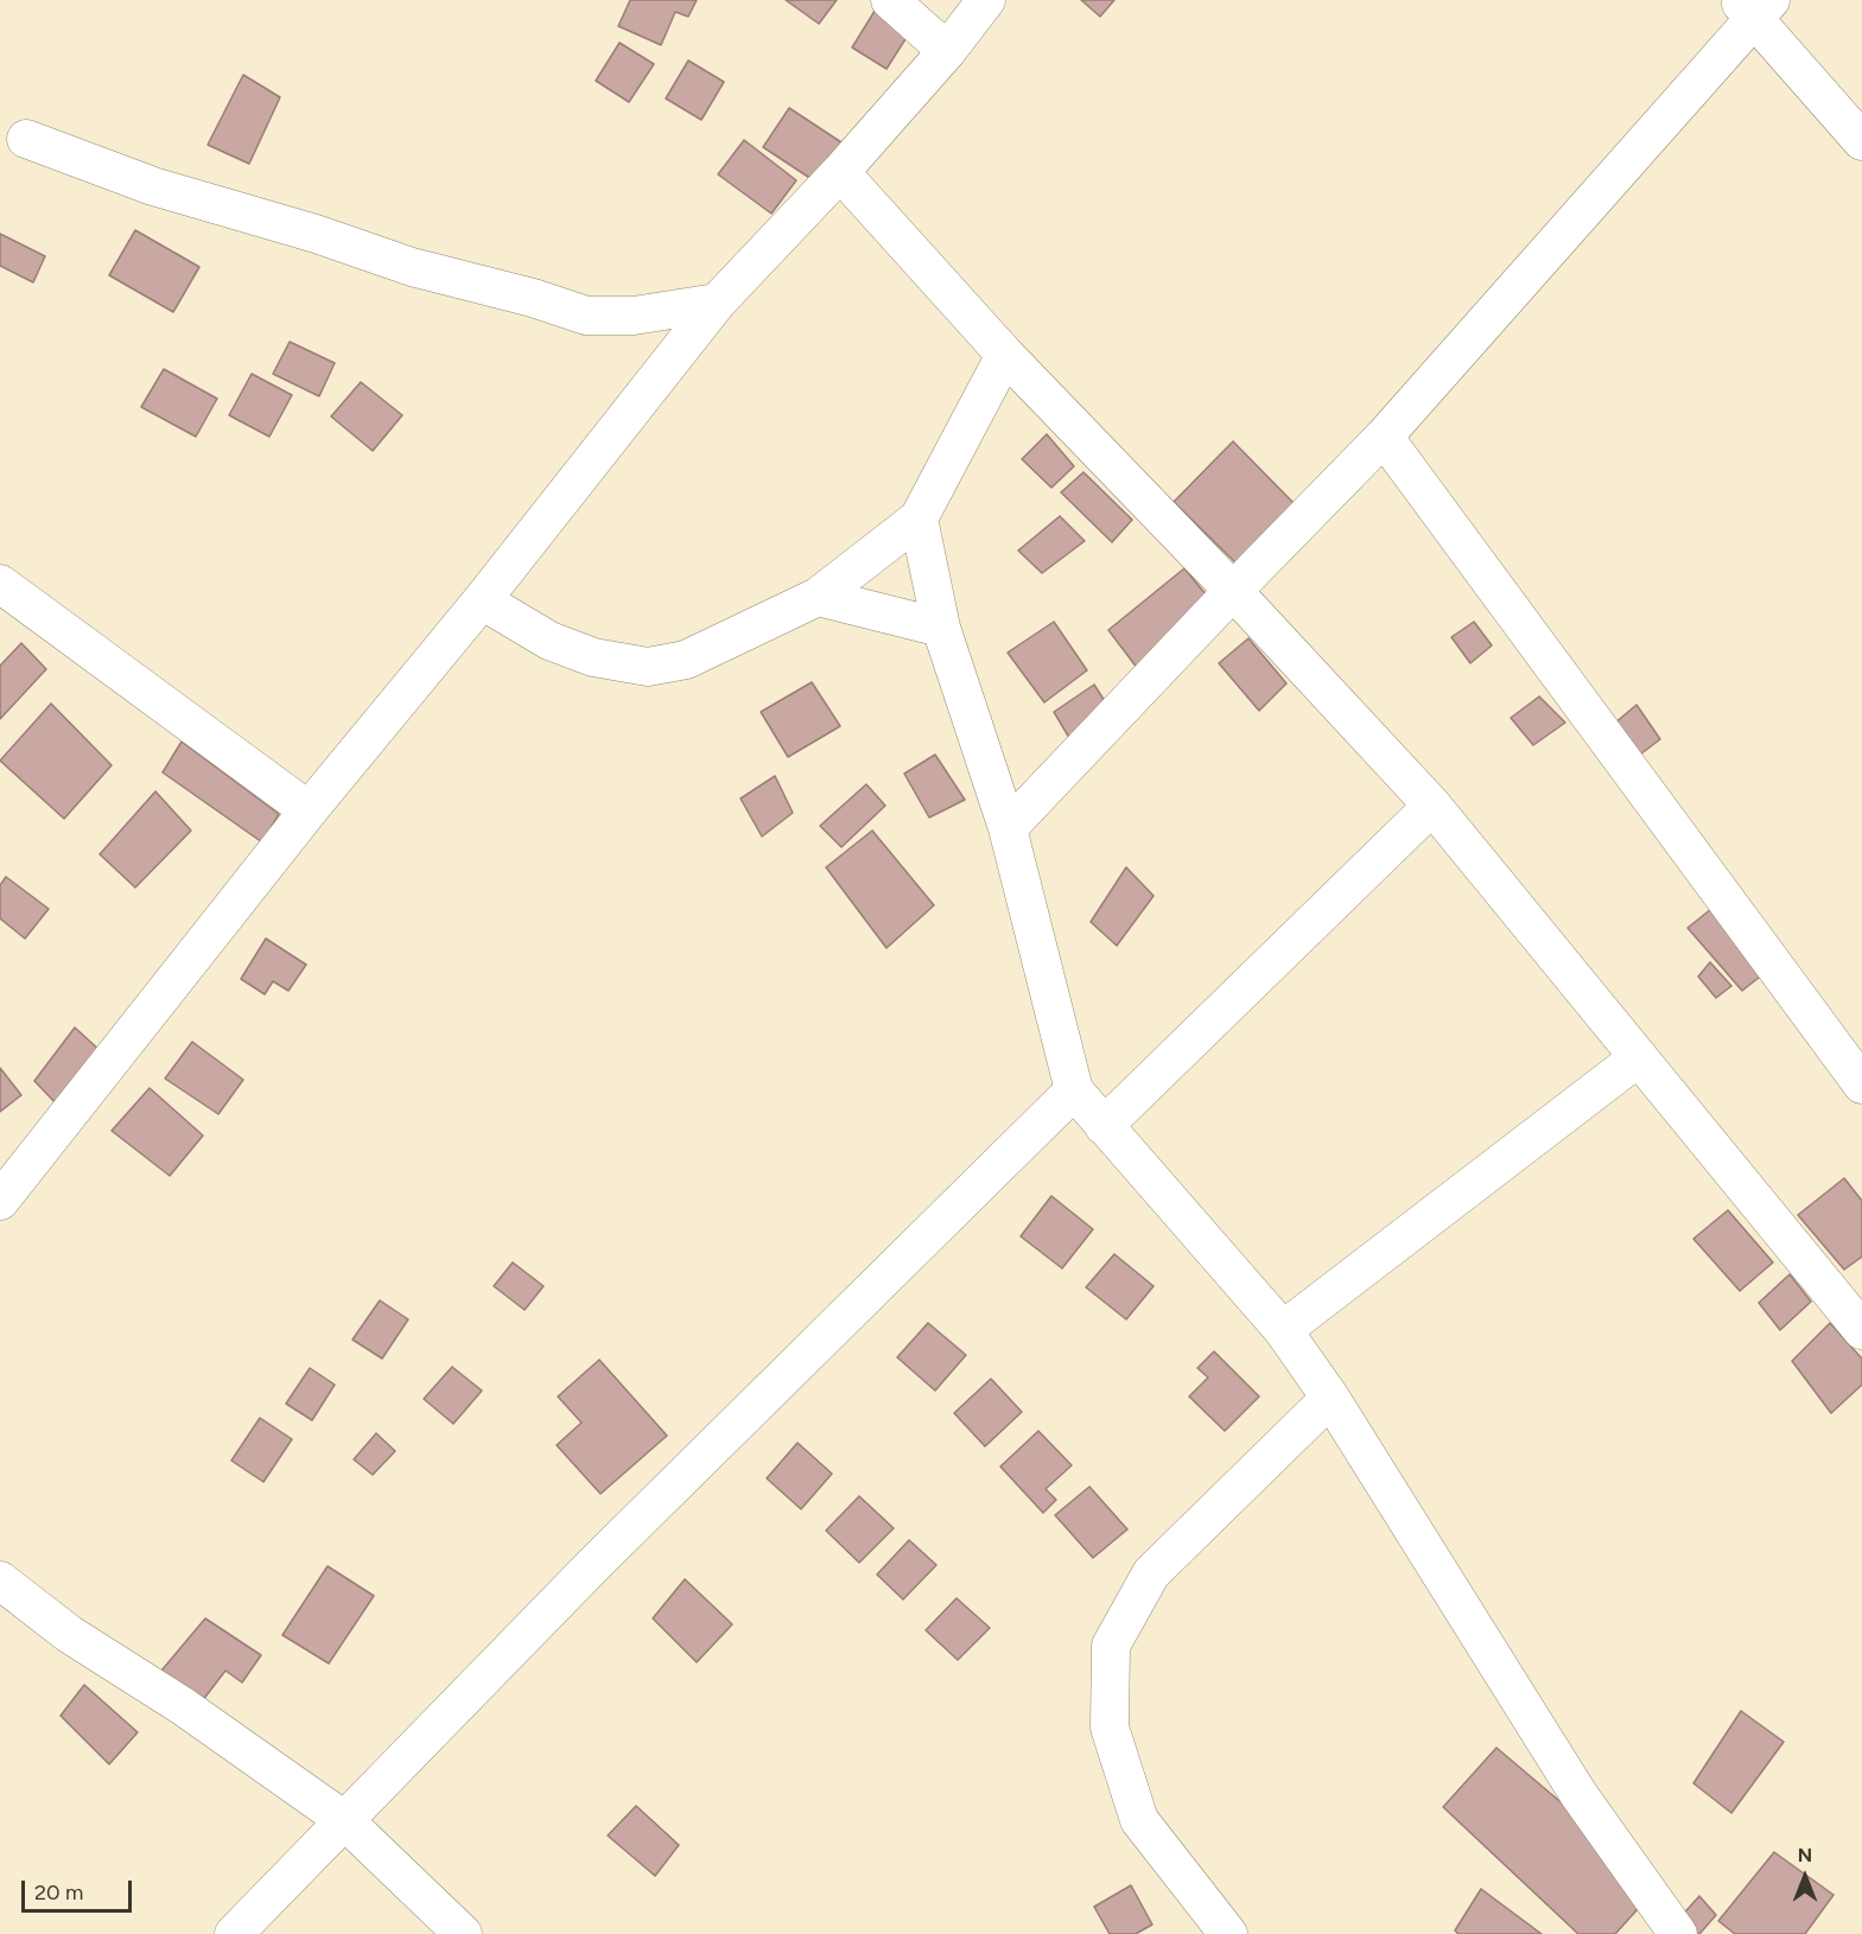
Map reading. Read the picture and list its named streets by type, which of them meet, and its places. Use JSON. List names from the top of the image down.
{
  "scale_bar": "20 m",
  "north": "top"
}
